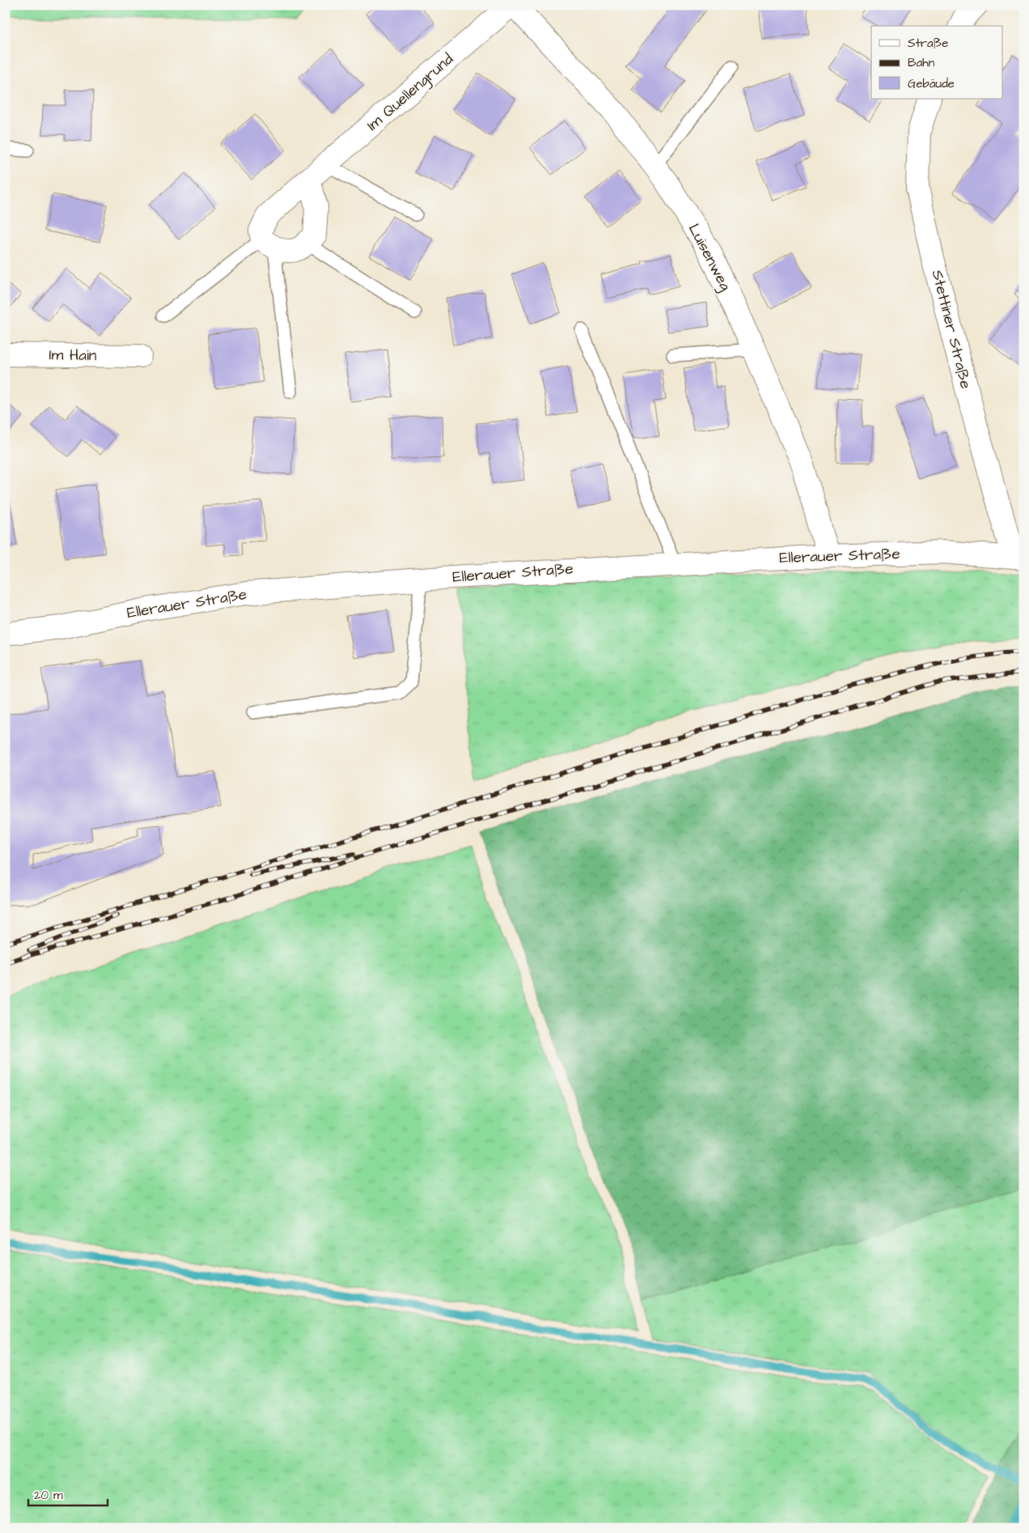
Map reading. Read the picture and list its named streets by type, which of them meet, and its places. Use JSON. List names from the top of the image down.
{
  "streets": {
    "street": [
      "Im Quellengrund",
      "Luisenweg",
      "Stettiner Straße",
      "Im Hain",
      "Ellerauer Straße"
    ]
  },
  "crossings": [
    ["Im Quellengrund", "Luisenweg"],
    ["Luisenweg", "Ellerauer Straße"],
    ["Stettiner Straße", "Ellerauer Straße"]
  ],
  "legend": ["Straße", "Bahn", "Gebäude"],
  "scale_bar": "20 m"
}
